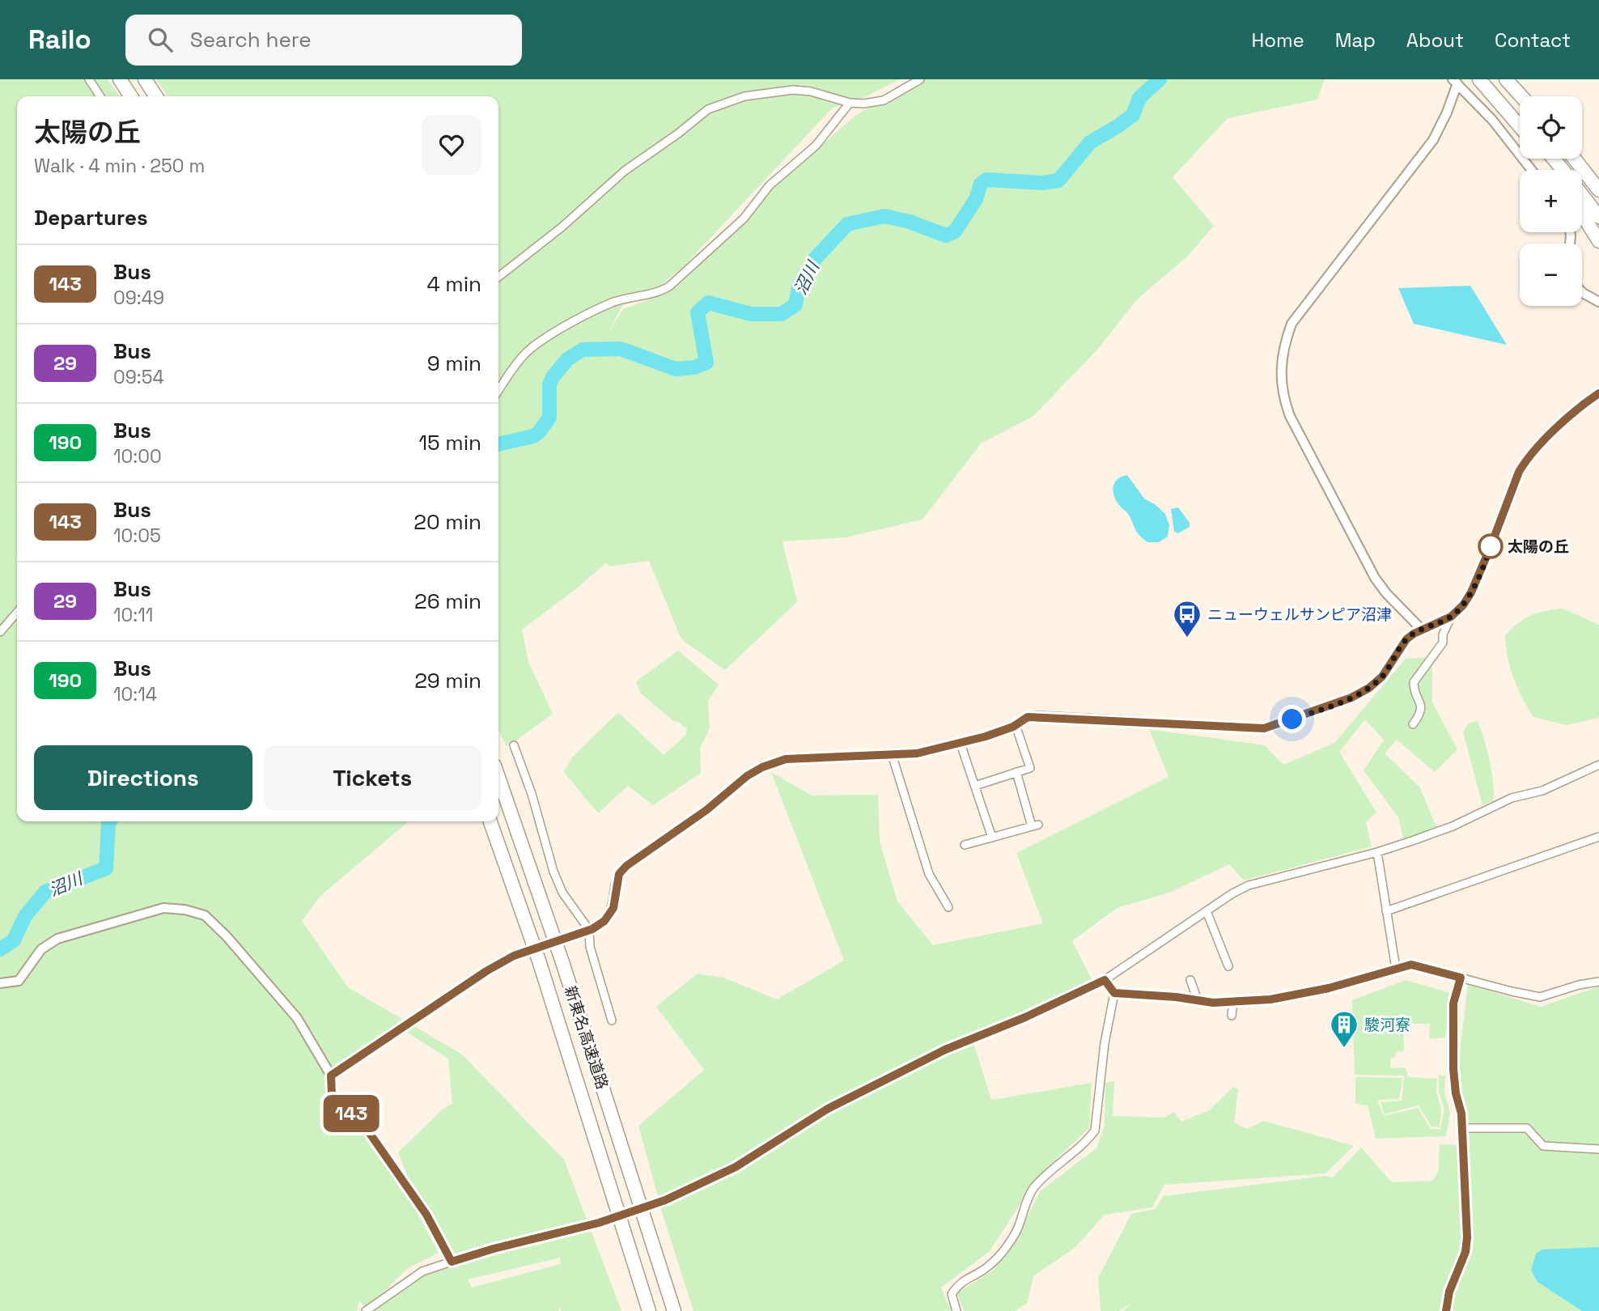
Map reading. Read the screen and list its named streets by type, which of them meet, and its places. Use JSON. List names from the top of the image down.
{
  "streets": {
    "highway": ["新東名高速道路"]
  },
  "water": ["沼川"],
  "places": {
    "other": ["太陽の丘"],
    "bus stop": ["ニューウェルサンピア沼津"],
    "building": ["駿河寮"]
  },
  "lines": ["bus line 143"],
  "page": {
    "header": "Railo",
    "search": "Search here",
    "nav": [
      "Home",
      "Map",
      "About",
      "Contact"
    ],
    "on_map": "143",
    "map_buttons": ["+", "−"],
    "heading": [
      ["太陽の丘", "Walk · 4 min · 250 m"],
      "Departures"
    ],
    "list": [
      {
        "mark": "143",
        "name": "Bus",
        "note": "09:49",
        "value": "4 min"
      },
      {
        "mark": "29",
        "name": "Bus",
        "note": "09:54",
        "value": "9 min"
      },
      {
        "mark": "190",
        "name": "Bus",
        "note": "10:00",
        "value": "15 min"
      },
      {
        "mark": "143",
        "name": "Bus",
        "note": "10:05",
        "value": "20 min"
      },
      {
        "mark": "29",
        "name": "Bus",
        "note": "10:11",
        "value": "26 min"
      },
      {
        "mark": "190",
        "name": "Bus",
        "note": "10:14",
        "value": "29 min"
      }
    ],
    "buttons": ["Directions", "Tickets"]
  }
}
